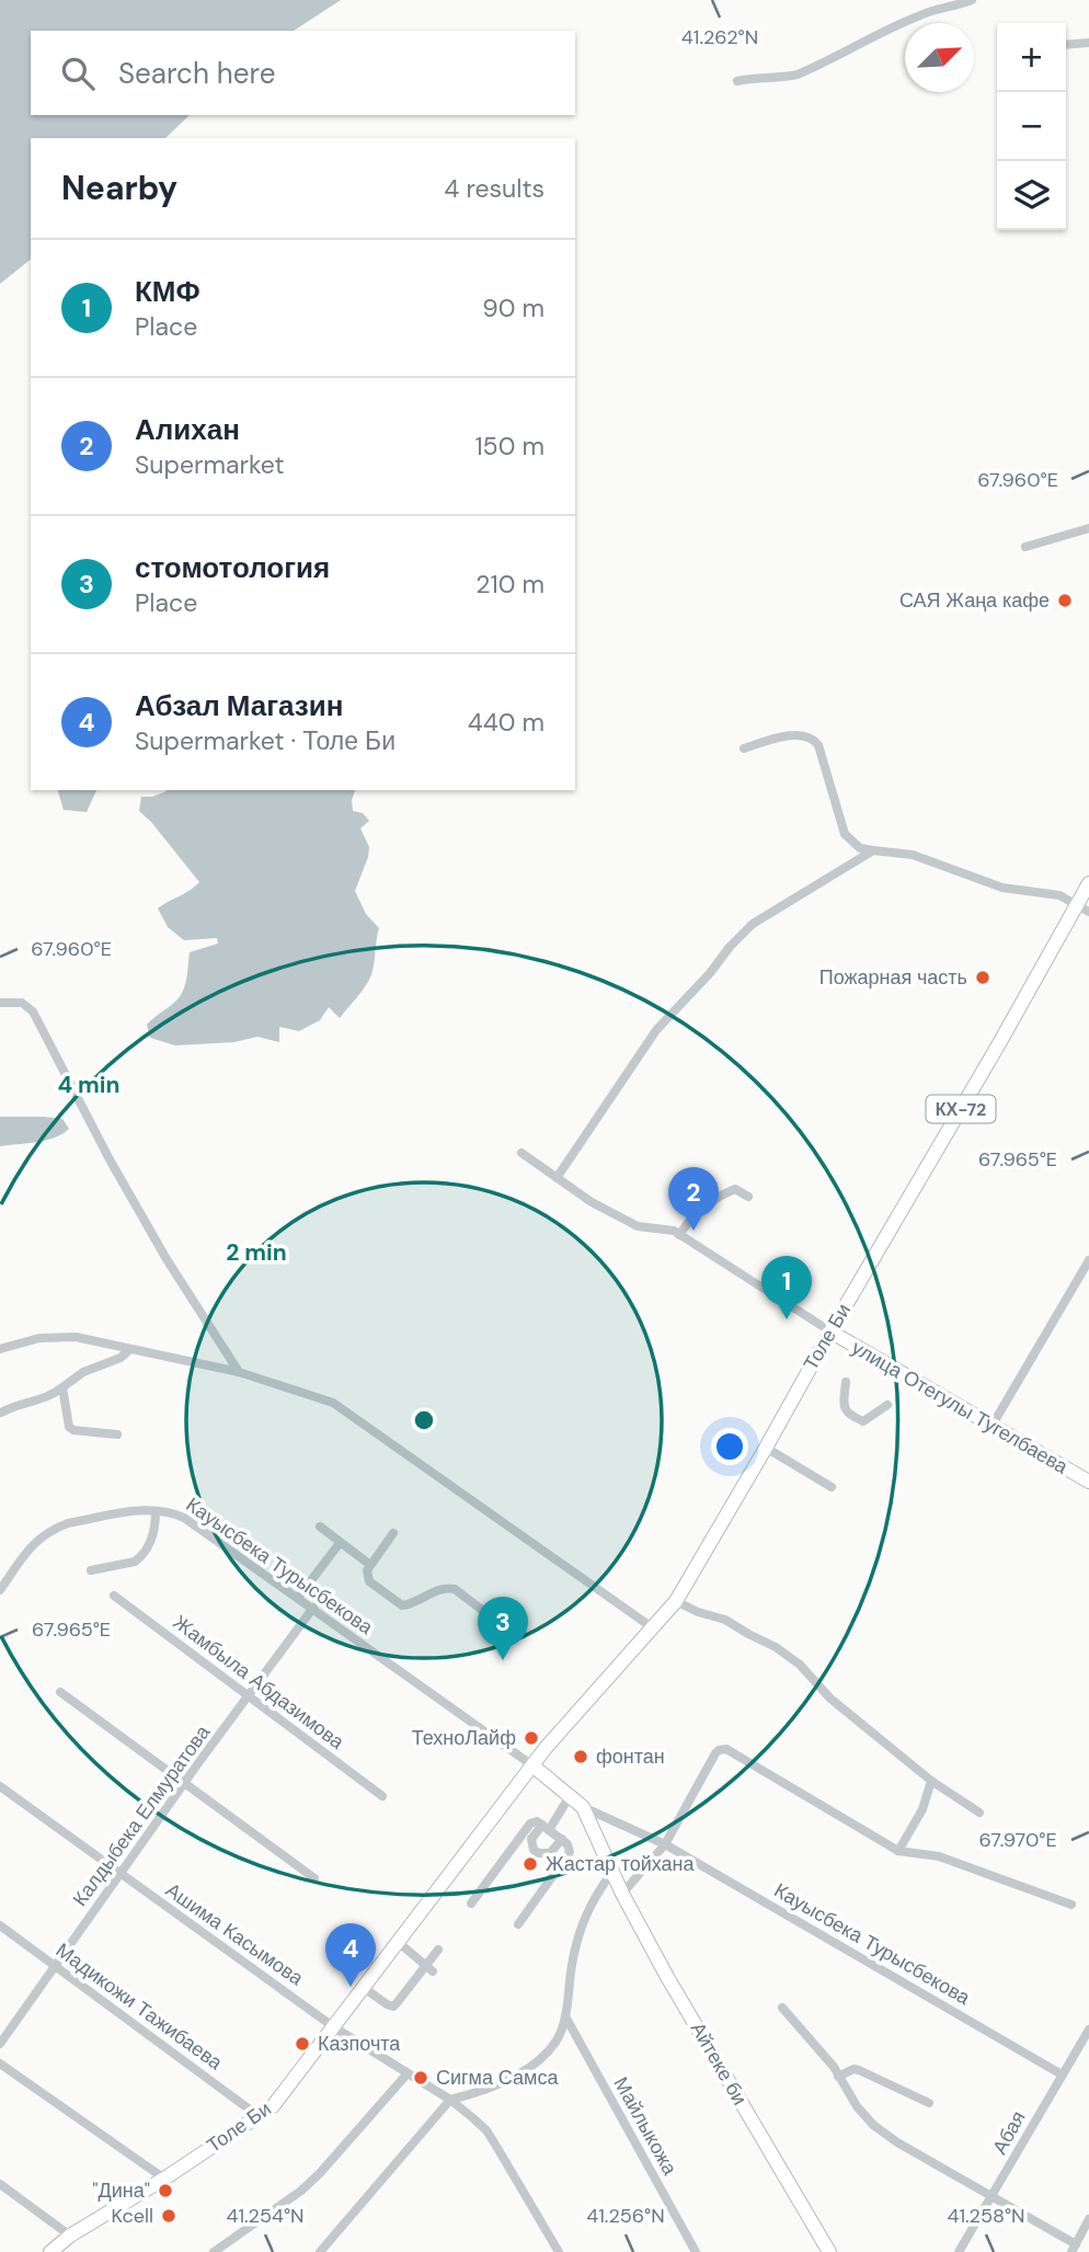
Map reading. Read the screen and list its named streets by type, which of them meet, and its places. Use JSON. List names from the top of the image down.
{
  "streets": {
    "street": [
      "КХ-72",
      "Толе Би",
      "улица Отегулы Тугелбаева",
      "Кауысбека Турысбекова",
      "Жамбыла Абдазимова",
      "Калдыбека Елмуратова",
      "Ашима Касымова",
      "Мадикожи Тажибаева",
      "Айтеке би",
      "Майлыкожа",
      "Абая"
    ]
  },
  "crossings": [
    ["Толе Би", "улица Отегулы Тугелбаева"],
    ["Толе Би", "Кауысбека Турысбекова"],
    ["Толе Би", "Ашима Касымова"],
    ["Толе Би", "Мадикожи Тажибаева"],
    ["Кауысбека Турысбекова", "Калдыбека Елмуратова"],
    ["Кауысбека Турысбекова", "Айтеке би"],
    ["Кауысбека Турысбекова", "Абая"],
    ["Жамбыла Абдазимова", "Калдыбека Елмуратова"],
    ["Калдыбека Елмуратова", "Ашима Касымова"],
    ["Калдыбека Елмуратова", "Мадикожи Тажибаева"]
  ],
  "places": [
    "САЯ Жаңа кафе",
    "Пожарная часть",
    "ТехноЛайф",
    "фонтан",
    "Жастар тойхана",
    "Казпочта",
    "Сигма Самса",
    "\"Дина\"",
    "Kcell"
  ],
  "north": "top right",
  "page": {
    "map_buttons": ["+", "−"],
    "search": "Search here",
    "heading": ["Nearby", "4 results"],
    "list": [
      {
        "mark": "1",
        "name": "КМФ",
        "note": "Place",
        "value": "90 m"
      },
      {
        "mark": "2",
        "name": "Алихан",
        "note": "Supermarket",
        "value": "150 m"
      },
      {
        "mark": "3",
        "name": "стомотология",
        "note": "Place",
        "value": "210 m"
      },
      {
        "mark": "4",
        "name": "Абзал Магазин",
        "note": "Supermarket · Толе Би",
        "value": "440 m"
      }
    ],
    "pins": [
      "2",
      "1",
      "3",
      "4"
    ]
  },
  "coordinates": [
    "41.262°N",
    "67.960°E",
    "67.965°E",
    "67.970°E",
    "41.254°N",
    "41.256°N",
    "41.258°N"
  ],
  "rings": ["4 min", "2 min"]
}
